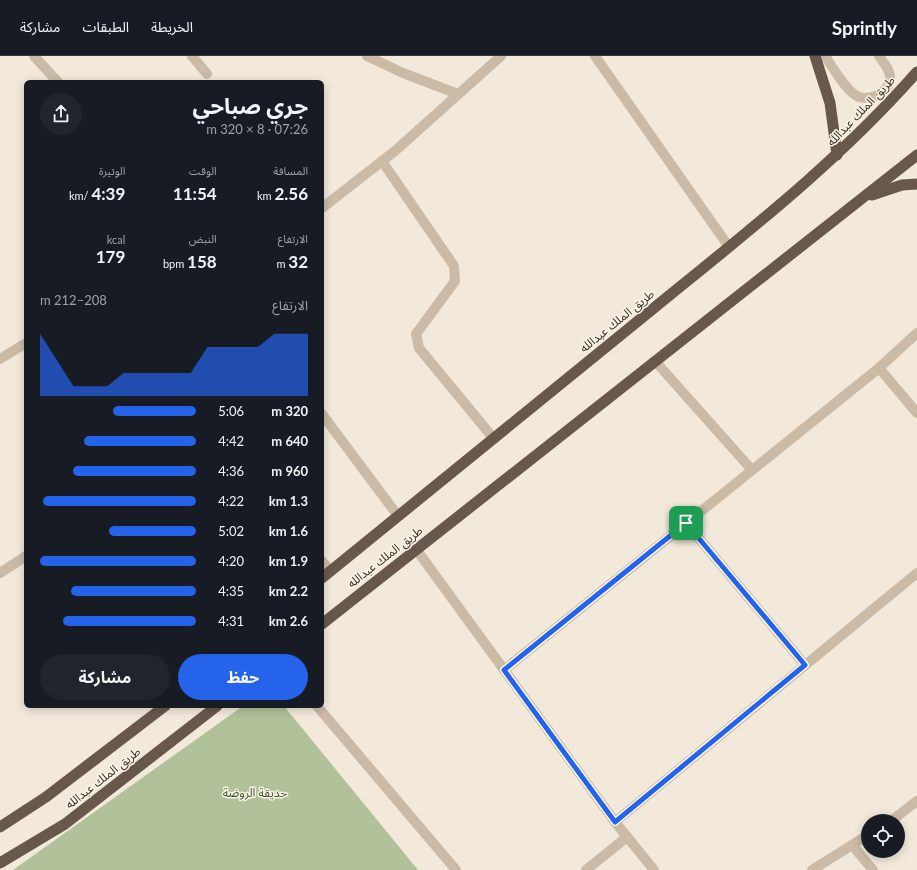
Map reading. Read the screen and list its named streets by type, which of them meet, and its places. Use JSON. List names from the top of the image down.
{
  "streets": {
    "highway": ["طريق الملك عبدالله"]
  },
  "parks": ["حديقة الروضة"],
  "page": {
    "header": "Sprintly",
    "nav": ["الخريطة", "الطبقات", "مشاركة"],
    "heading": ["جري صباحي", "07:26 · 8 × 320 m"],
    "stats": [
      ["المسافة", "2.56 km"],
      ["الوقت", "11:54"],
      ["الوتيرة", "4:39 /km"],
      ["الارتفاع", "32 m"],
      ["النبض", "158 bpm"],
      ["kcal", "179"]
    ],
    "chart": ["الارتفاع", "208–212 m"],
    "list": [
      {
        "name": "320 m",
        "note": "5:06"
      },
      {
        "name": "640 m",
        "note": "4:42"
      },
      {
        "name": "960 m",
        "note": "4:36"
      },
      {
        "name": "1.3 km",
        "note": "4:22"
      },
      {
        "name": "1.6 km",
        "note": "5:02"
      },
      {
        "name": "1.9 km",
        "note": "4:20"
      },
      {
        "name": "2.2 km",
        "note": "4:35"
      },
      {
        "name": "2.6 km",
        "note": "4:31"
      }
    ],
    "buttons": ["حفظ", "مشاركة"]
  }
}
